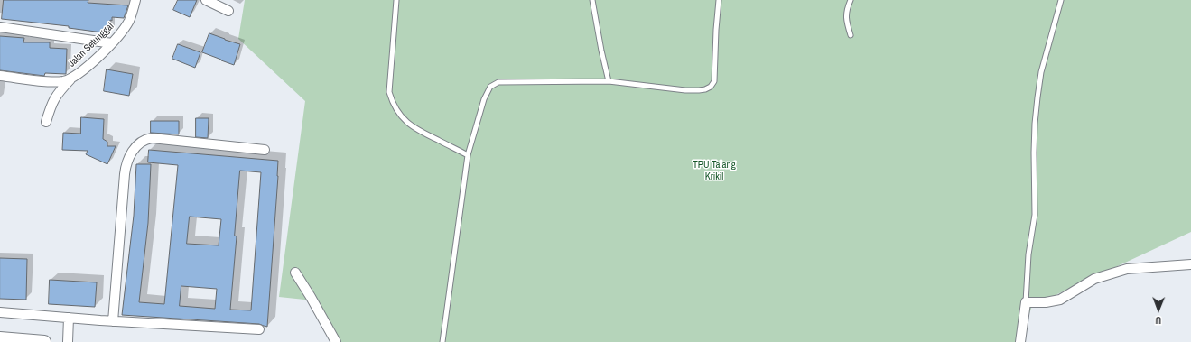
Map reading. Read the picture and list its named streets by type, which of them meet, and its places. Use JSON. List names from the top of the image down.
{
  "streets": {
    "street": ["Jalan Setunggal"]
  },
  "parks": ["TPU Talang Krikil"],
  "north": "bottom"
}
